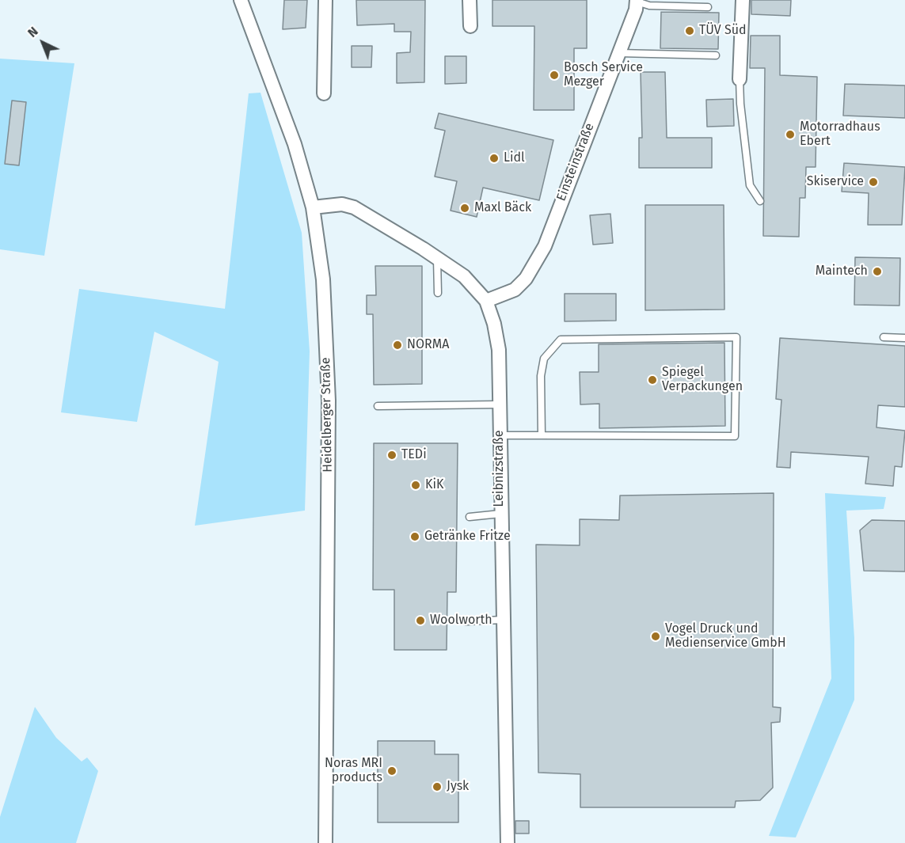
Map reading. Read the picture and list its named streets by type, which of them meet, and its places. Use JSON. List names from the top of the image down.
{
  "streets": {
    "street": ["Einsteinstraße", "Heidelberger Straße", "Leibnizstraße"]
  },
  "crossings": [
    ["Einsteinstraße", "Leibnizstraße"],
    ["Heidelberger Straße", "Leibnizstraße"]
  ],
  "places": [
    "TÜV Süd",
    "Bosch Service Mezger",
    "Motorradhaus Ebert",
    "Lidl",
    "Skiservice",
    "Maxl Bäck",
    "Maintech",
    "NORMA",
    "Spiegel Verpackungen",
    "TEDi",
    "KiK",
    "Getränke Fritze",
    "Woolworth",
    "Vogel Druck und Medienservice GmbH",
    "Noras MRI products",
    "Jysk"
  ],
  "north": "top left"
}
